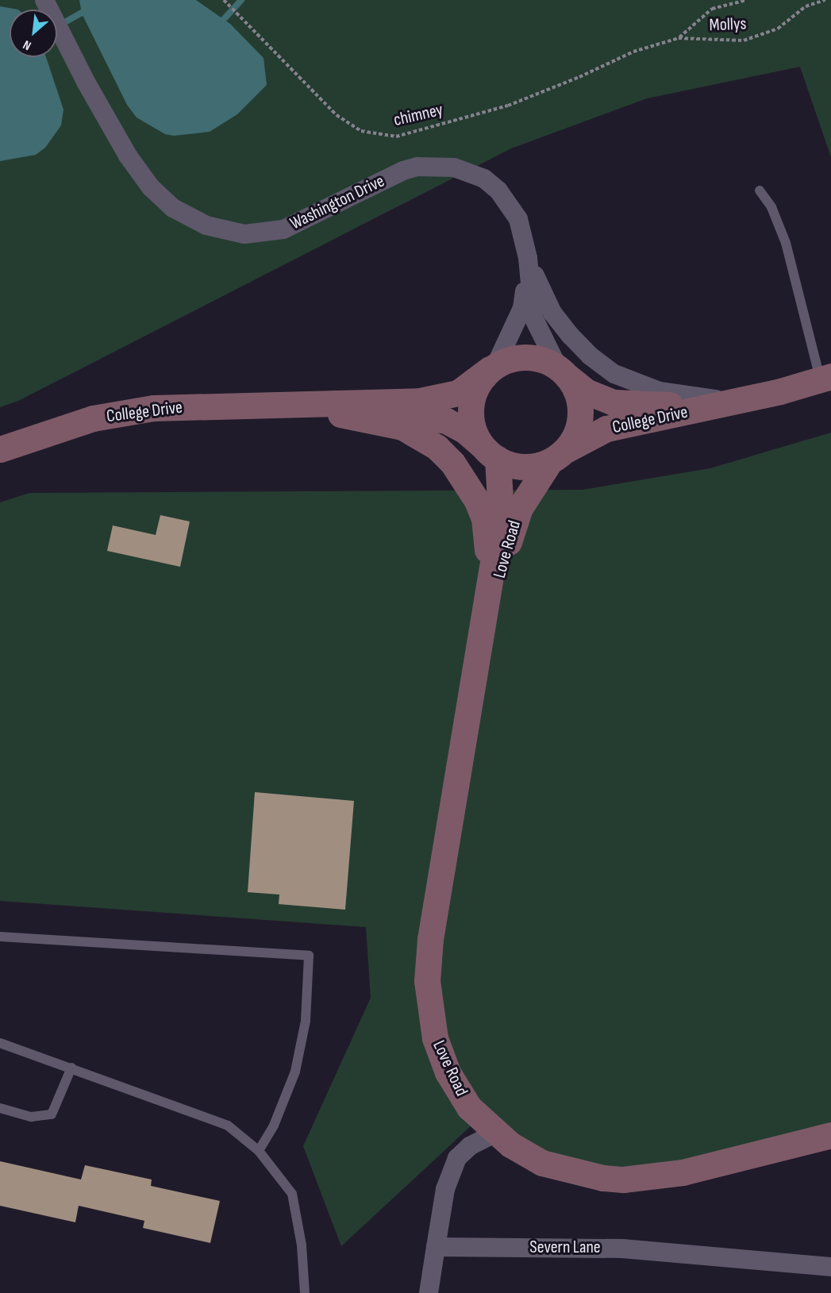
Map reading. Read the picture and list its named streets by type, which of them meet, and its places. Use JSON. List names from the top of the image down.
{
  "streets": {
    "street": [
      "Washington Drive",
      "College Drive",
      "Love Road",
      "Severn Lane"
    ],
    "path": ["Mollys", "chimney"]
  },
  "crossings": [
    ["Mollys", "chimney"],
    ["Washington Drive", "College Drive"],
    ["Washington Drive", "Love Road"],
    ["College Drive", "Love Road"]
  ],
  "north": "bottom left"
}
